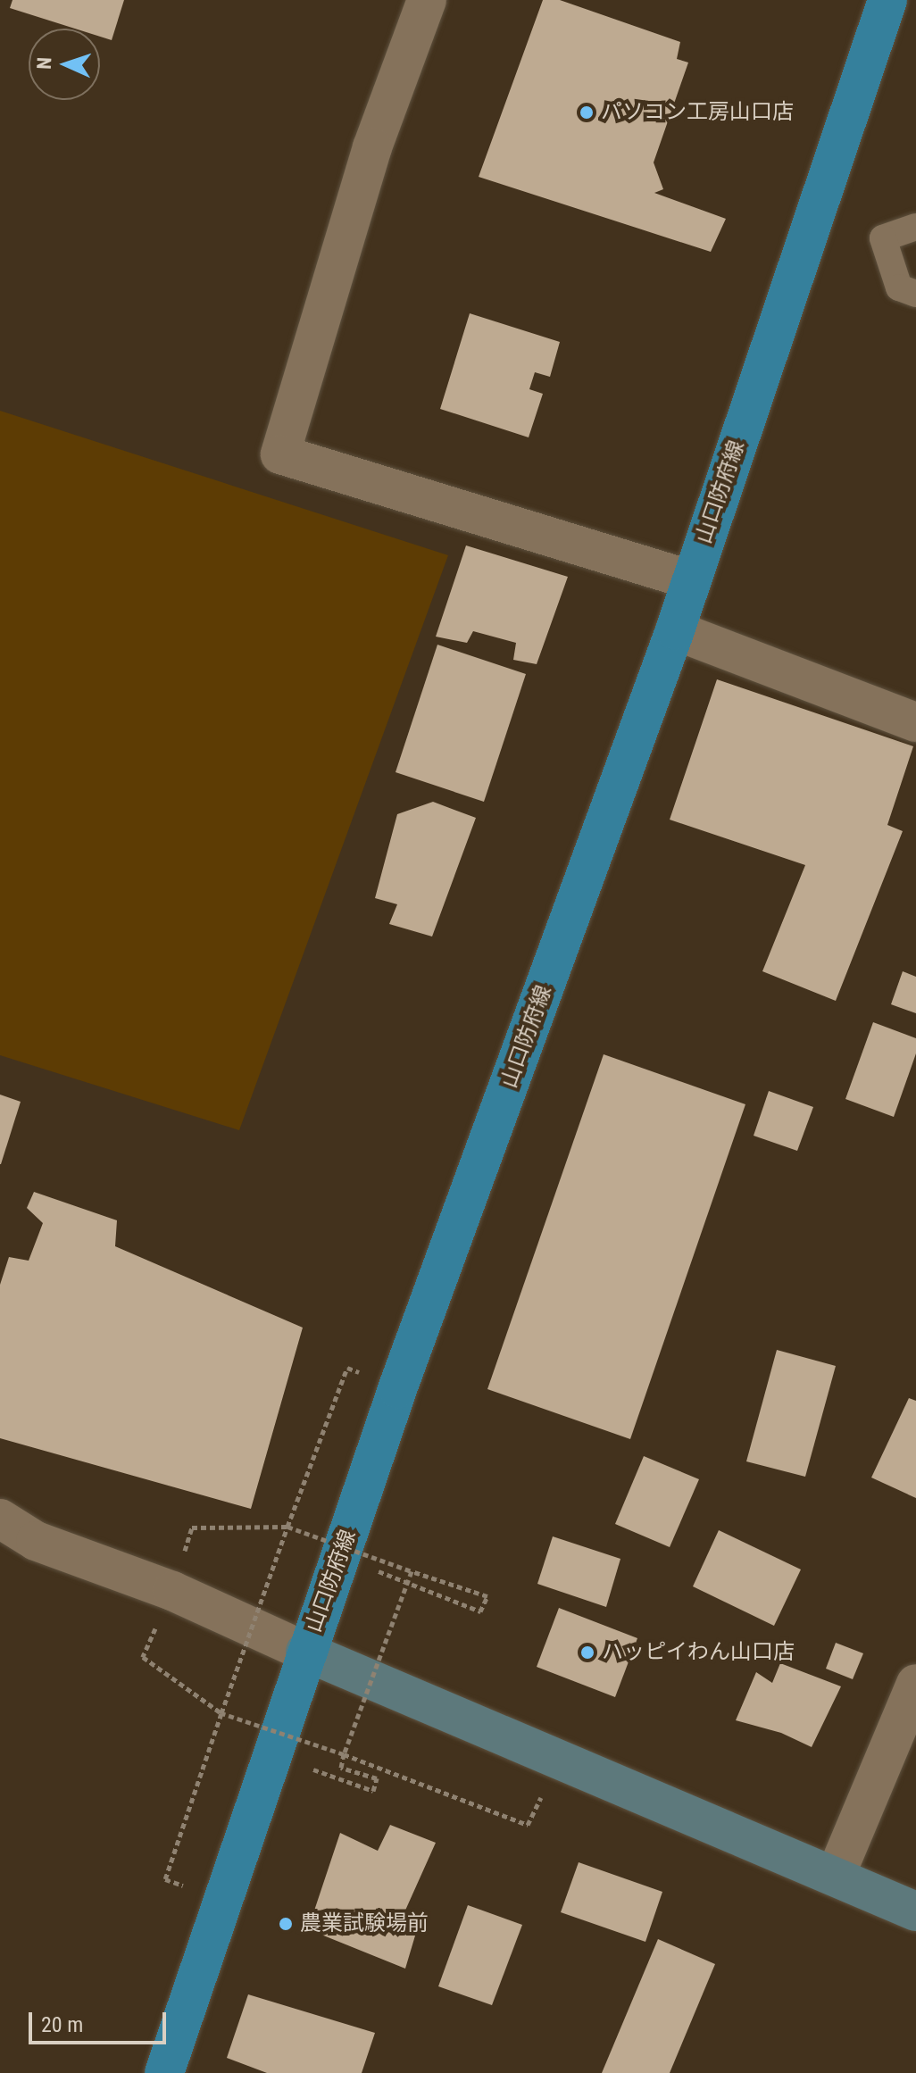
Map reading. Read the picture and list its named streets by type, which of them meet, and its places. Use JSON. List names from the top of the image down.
{
  "streets": {
    "main road": ["山口防府線"]
  },
  "places": ["パソコン工房山口店", "ハッピイわん山口店", "農業試験場前"],
  "scale_bar": "20 m",
  "north": "left"
}
